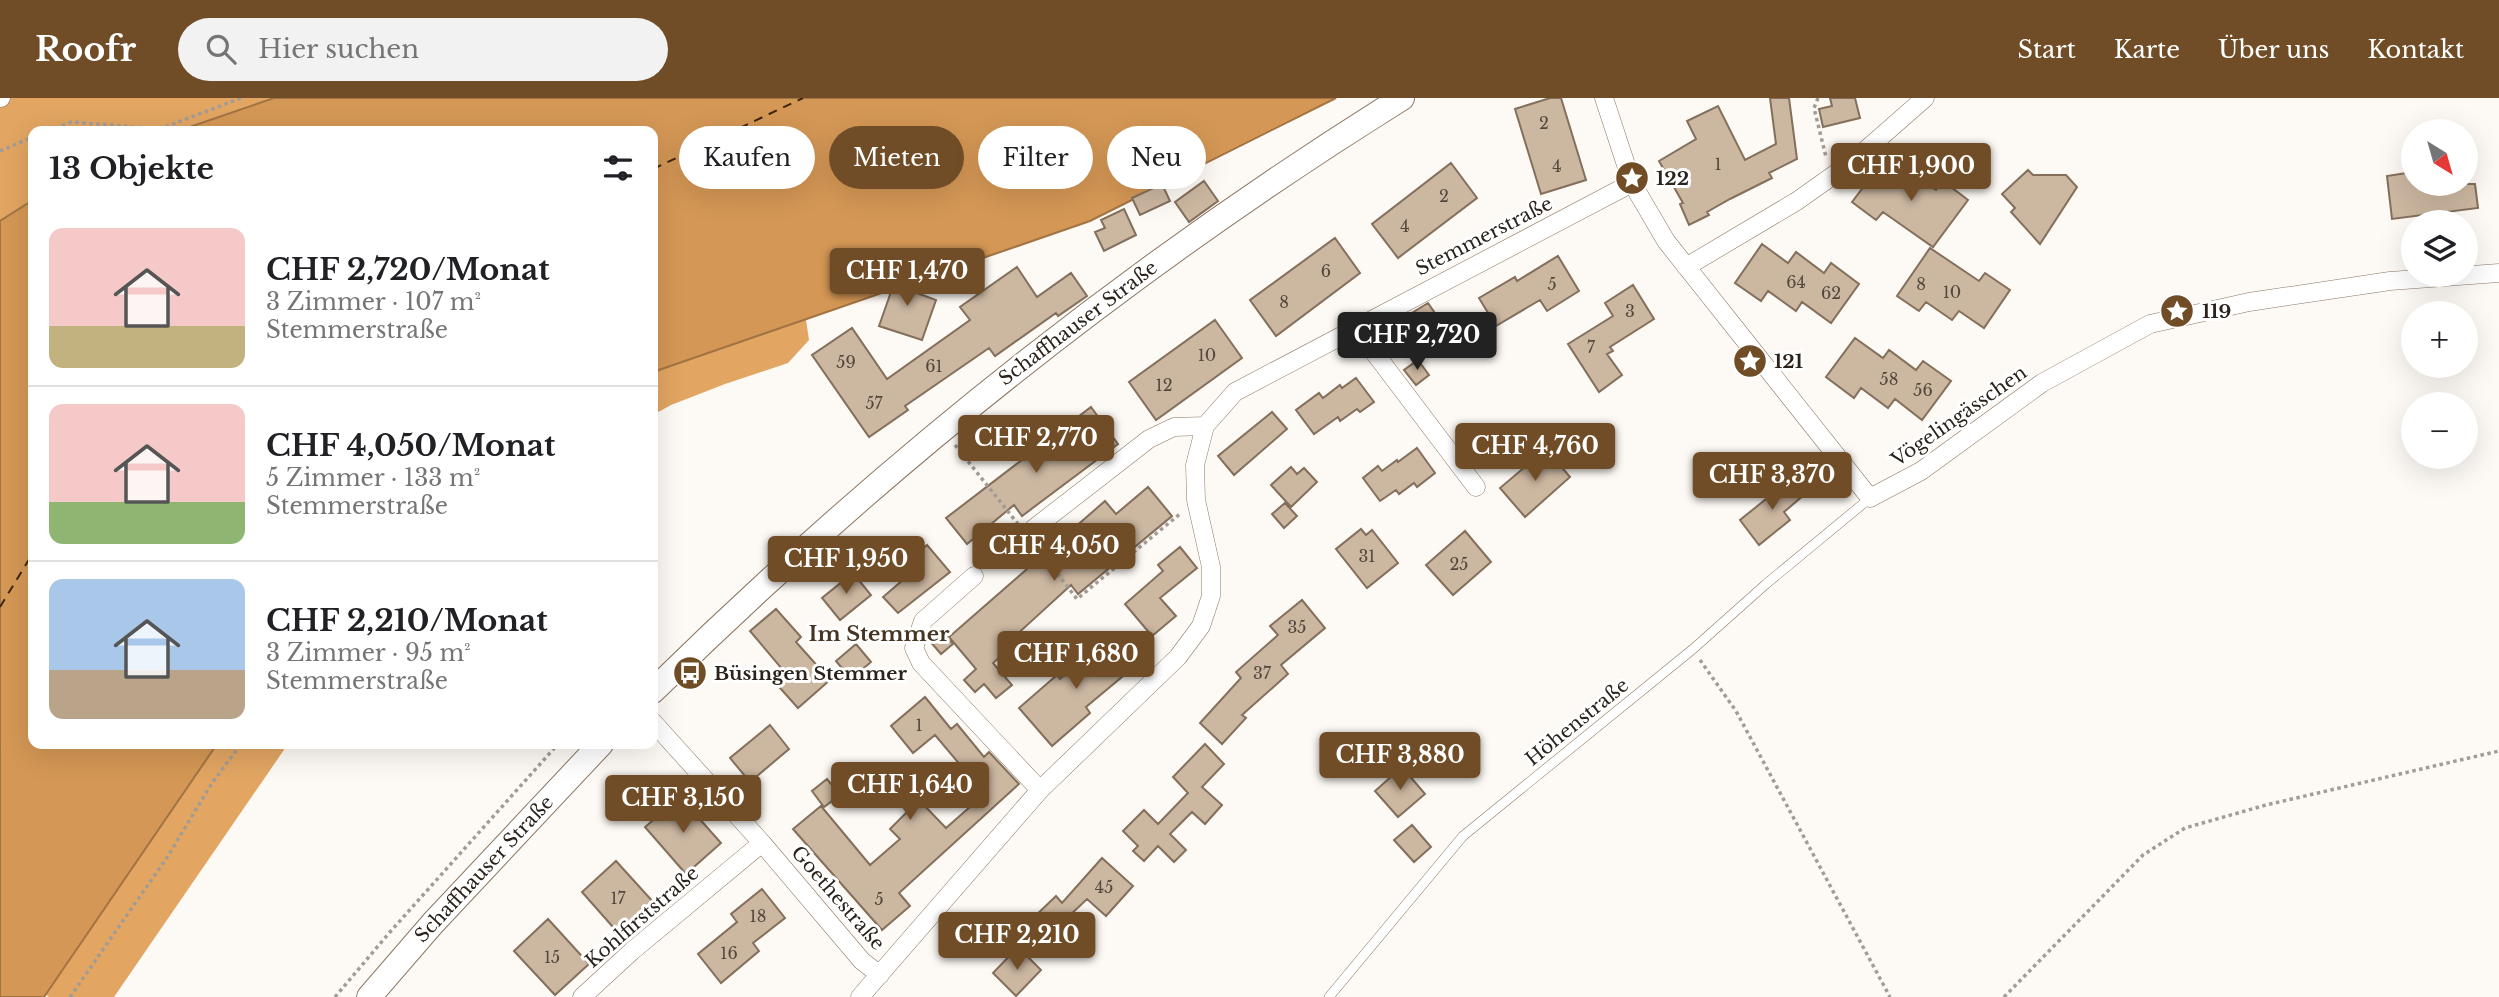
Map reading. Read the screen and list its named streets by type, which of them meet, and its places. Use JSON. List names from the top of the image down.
{
  "streets": {
    "main road": ["Schaffhauser Straße"],
    "street": [
      "Stemmerstraße",
      "Vögelingässchen",
      "Goethestraße",
      "Kohlfirststraße"
    ],
    "lane": ["Höhenstraße"]
  },
  "crossings": [
    ["Stemmerstraße", "Goethestraße"],
    ["Vögelingässchen", "Höhenstraße"],
    ["Goethestraße", "Kohlfirststraße"]
  ],
  "districts": ["Im Stemmer"],
  "places": {
    "place": ["122", "119", "121"],
    "bus stop": ["Büsingen Stemmer"]
  },
  "house_numbers": [
    "2",
    "1",
    "4",
    "2",
    "4",
    "6",
    "64",
    "5",
    "8",
    "10",
    "62",
    "8",
    "3",
    "7",
    "10",
    "59",
    "61",
    "58",
    "12",
    "56",
    "57",
    "31",
    "25",
    "35",
    "37",
    "1",
    "45",
    "17",
    "5",
    "18",
    "16",
    "15"
  ],
  "north": "bottom right",
  "page": {
    "header": "Roofr",
    "search": "Hier suchen",
    "nav": [
      "Start",
      "Karte",
      "Über uns",
      "Kontakt"
    ],
    "map_buttons": ["+", "−"],
    "chip": [
      "Kaufen",
      "Mieten",
      "Filter",
      "Neu"
    ],
    "heading": "13 Objekte",
    "price": [
      "CHF 1,900",
      "CHF 1,470",
      "CHF 2,720",
      "CHF 2,770",
      "CHF 4,760",
      "CHF 3,370",
      "CHF 4,050",
      "CHF 1,950",
      "CHF 1,680",
      "CHF 3,880",
      "CHF 1,640",
      "CHF 3,150",
      "CHF 2,210"
    ],
    "list": [
      {
        "name": "CHF 2,720/Monat",
        "note": "3 Zimmer · 107 m² · Stemmerstraße"
      },
      {
        "name": "CHF 4,050/Monat",
        "note": "5 Zimmer · 133 m² · Stemmerstraße"
      },
      {
        "name": "CHF 2,210/Monat",
        "note": "3 Zimmer · 95 m² · Stemmerstraße"
      }
    ]
  }
}
